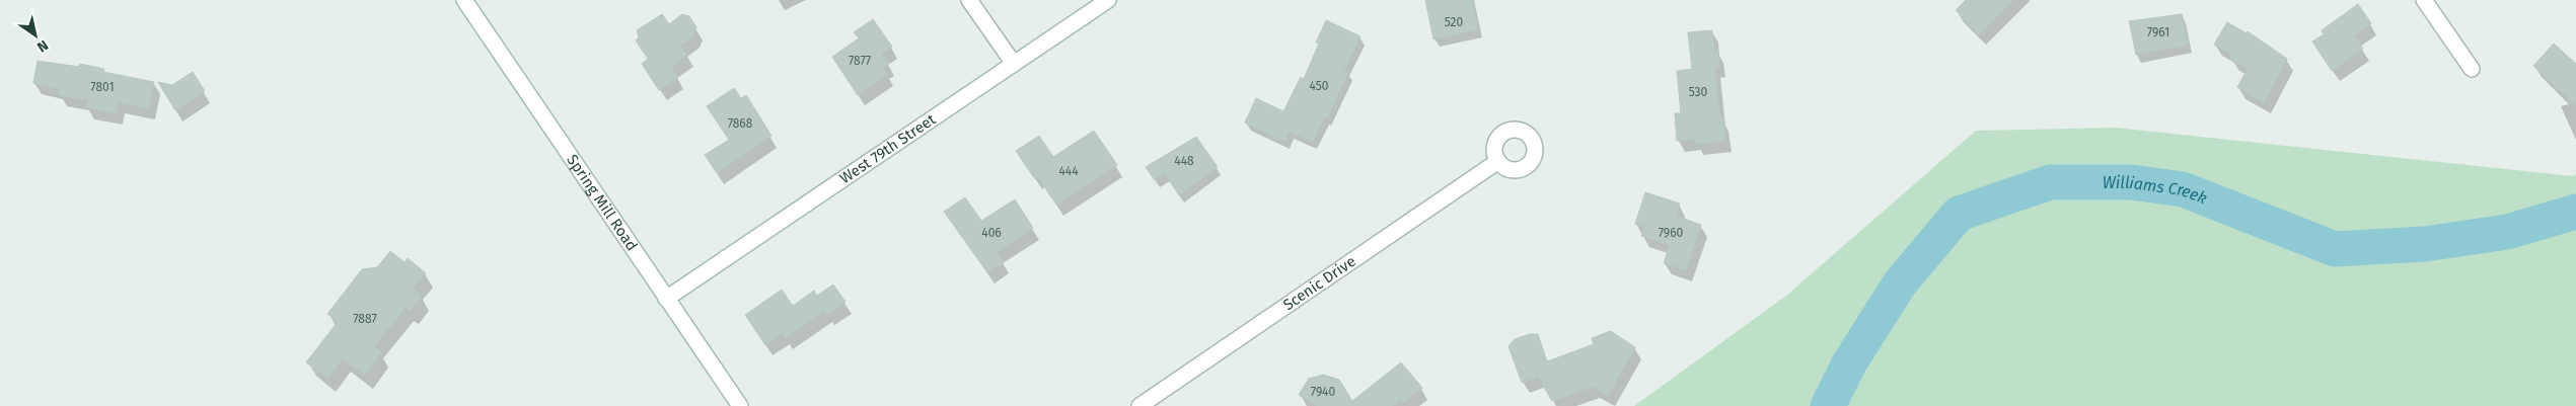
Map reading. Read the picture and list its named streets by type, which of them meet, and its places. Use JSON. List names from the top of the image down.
{
  "streets": {
    "street": ["West 79th Street", "Spring Mill Road", "Scenic Drive"]
  },
  "crossings": [
    ["West 79th Street", "Spring Mill Road"]
  ],
  "water": ["Williams Creek"],
  "house_numbers": [
    "520",
    "7961",
    "7877",
    "450",
    "7801",
    "530",
    "7868",
    "448",
    "444",
    "406",
    "7960",
    "7887",
    "7940"
  ],
  "north": "bottom right"
}
